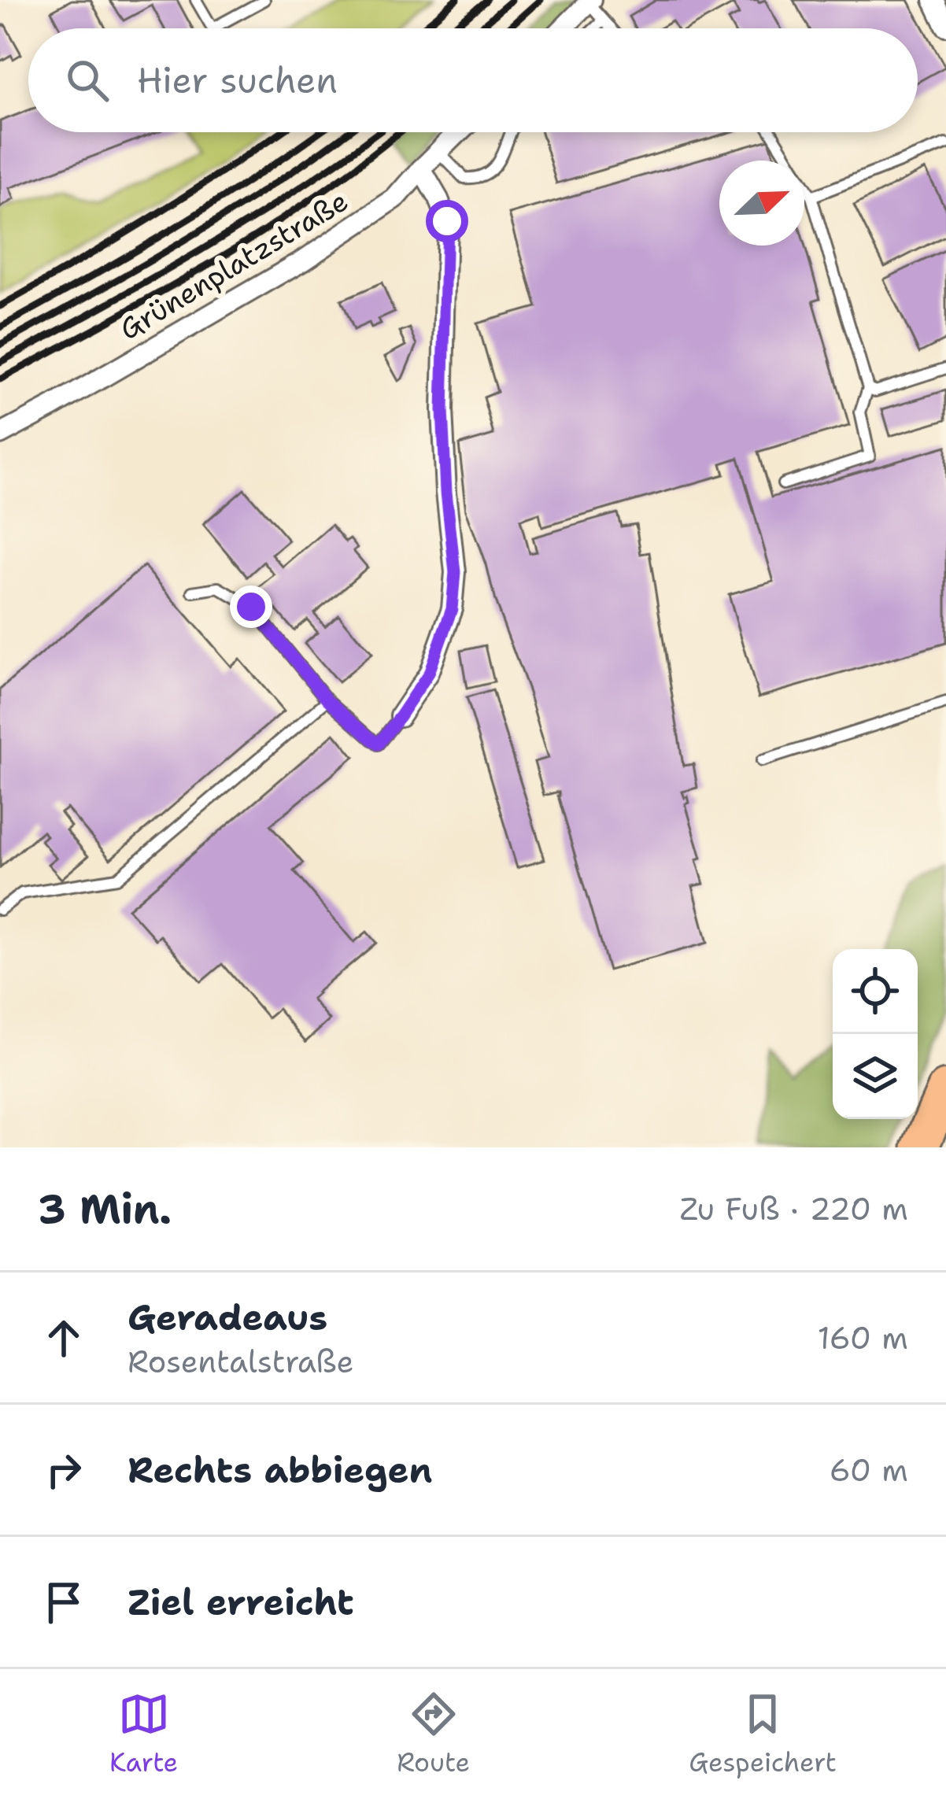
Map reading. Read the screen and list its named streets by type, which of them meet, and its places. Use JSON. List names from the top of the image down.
{
  "streets": {
    "street": ["Grünenplatzstraße"]
  },
  "north": "top right",
  "page": {
    "search": "Hier suchen",
    "heading": ["3 Min.", "Zu Fuß · 220 m"],
    "list": [
      ["Geradeaus", "Rosentalstraße", "160 m"],
      ["Rechts abbiegen", "60 m"],
      "Ziel erreicht"
    ],
    "nav": ["Karte", "Route", "Gespeichert"]
  }
}
